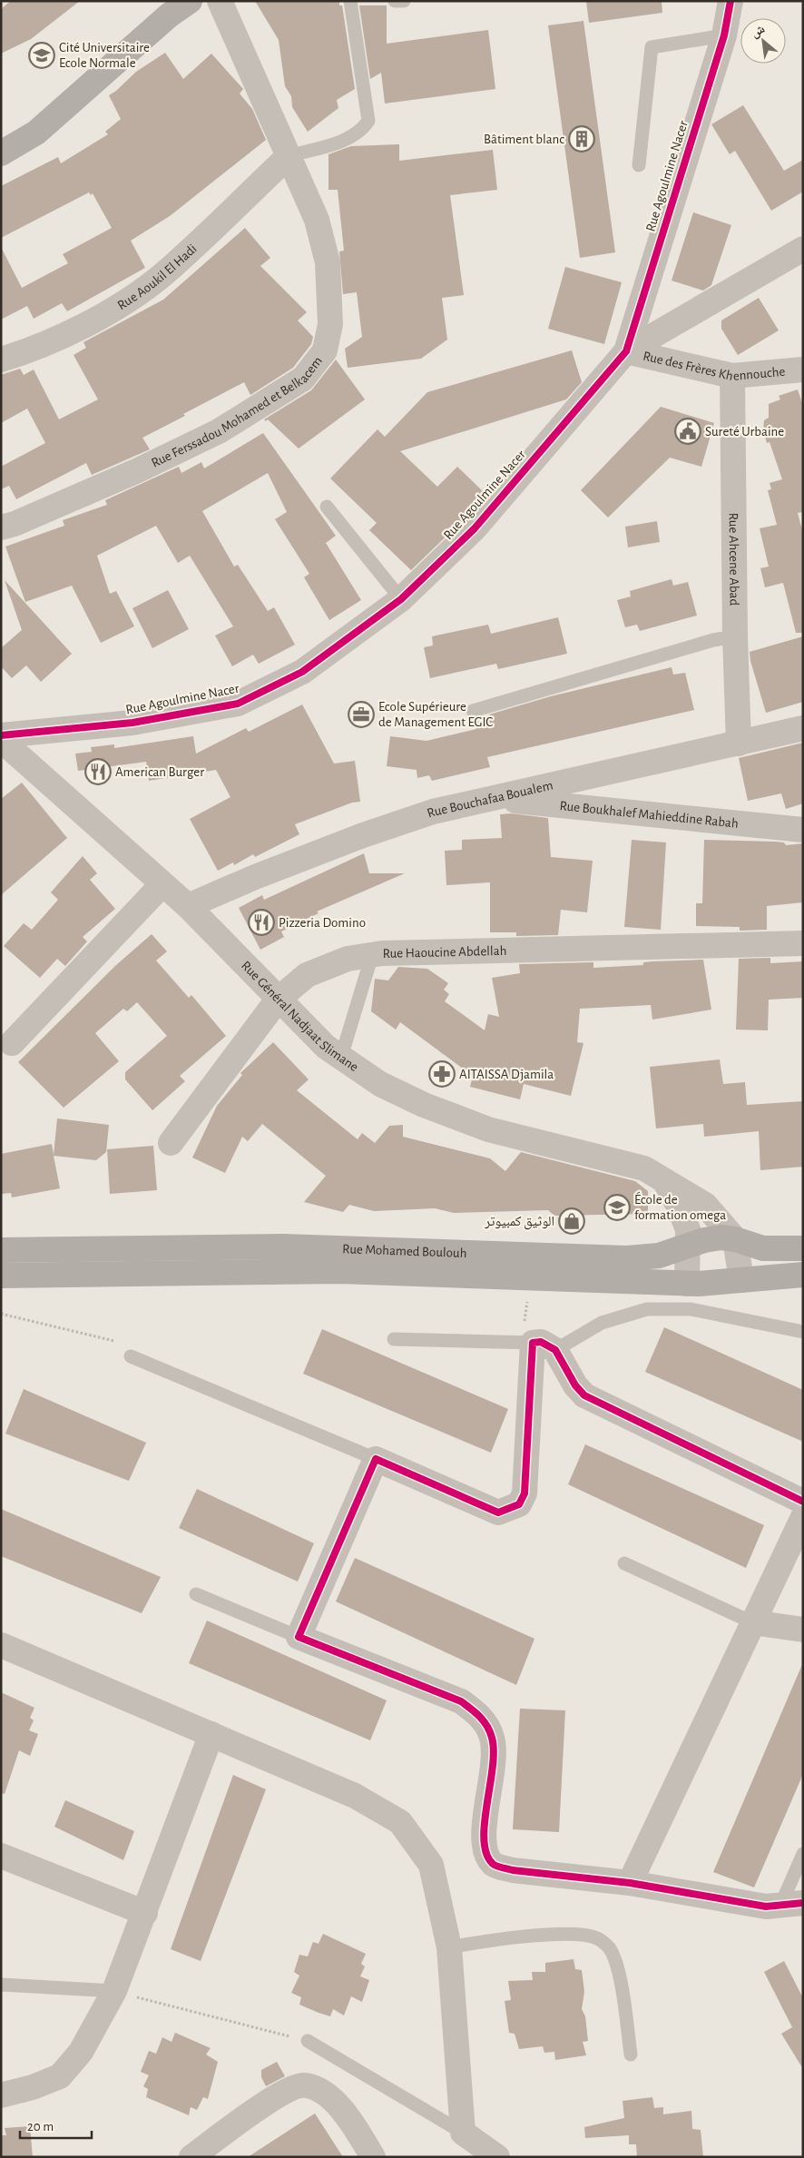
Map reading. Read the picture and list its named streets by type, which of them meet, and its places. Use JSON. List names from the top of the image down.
{
  "streets": {
    "main road": ["Rue Mohamed Boulouh"],
    "street": [
      "Rue Agoulmine Nacer",
      "Rue Aoukil El Hadi",
      "Rue des Frères Khennouche",
      "Rue Ferssadou Mohamed et Belkacem",
      "Rue Ahcene Abad",
      "Rue Bouchafaa Boualem",
      "Rue Boukhalef Mahieddine Rabah",
      "Rue Haoucine Abdellah",
      "Rue Général Nadjaat Slimane"
    ]
  },
  "crossings": [
    ["Rue Agoulmine Nacer", "Rue des Frères Khennouche"],
    ["Rue Aoukil El Hadi", "Rue Ferssadou Mohamed et Belkacem"],
    ["Rue des Frères Khennouche", "Rue Ahcene Abad"],
    ["Rue Ahcene Abad", "Rue Bouchafaa Boualem"],
    ["Rue Bouchafaa Boualem", "Rue Boukhalef Mahieddine Rabah"],
    ["Rue Bouchafaa Boualem", "Rue Général Nadjaat Slimane"],
    ["Rue Haoucine Abdellah", "Rue Général Nadjaat Slimane"],
    ["Rue Général Nadjaat Slimane", "Rue Mohamed Boulouh"]
  ],
  "places": {
    "school or university": ["Cité Universitaire Ecole Normale", "École de formation omega"],
    "building": ["Bâtiment blanc"],
    "public building": ["Sureté Urbaine"],
    "office": ["Ecole Supérieure de Management EGIC"],
    "restaurant": ["American Burger", "Pizzeria Domino"],
    "pharmacy": ["AITAISSA Djamila"],
    "shop": ["الوثيق كمبيوتر"]
  },
  "scale_bar": "20 m",
  "north": "top left"
}
